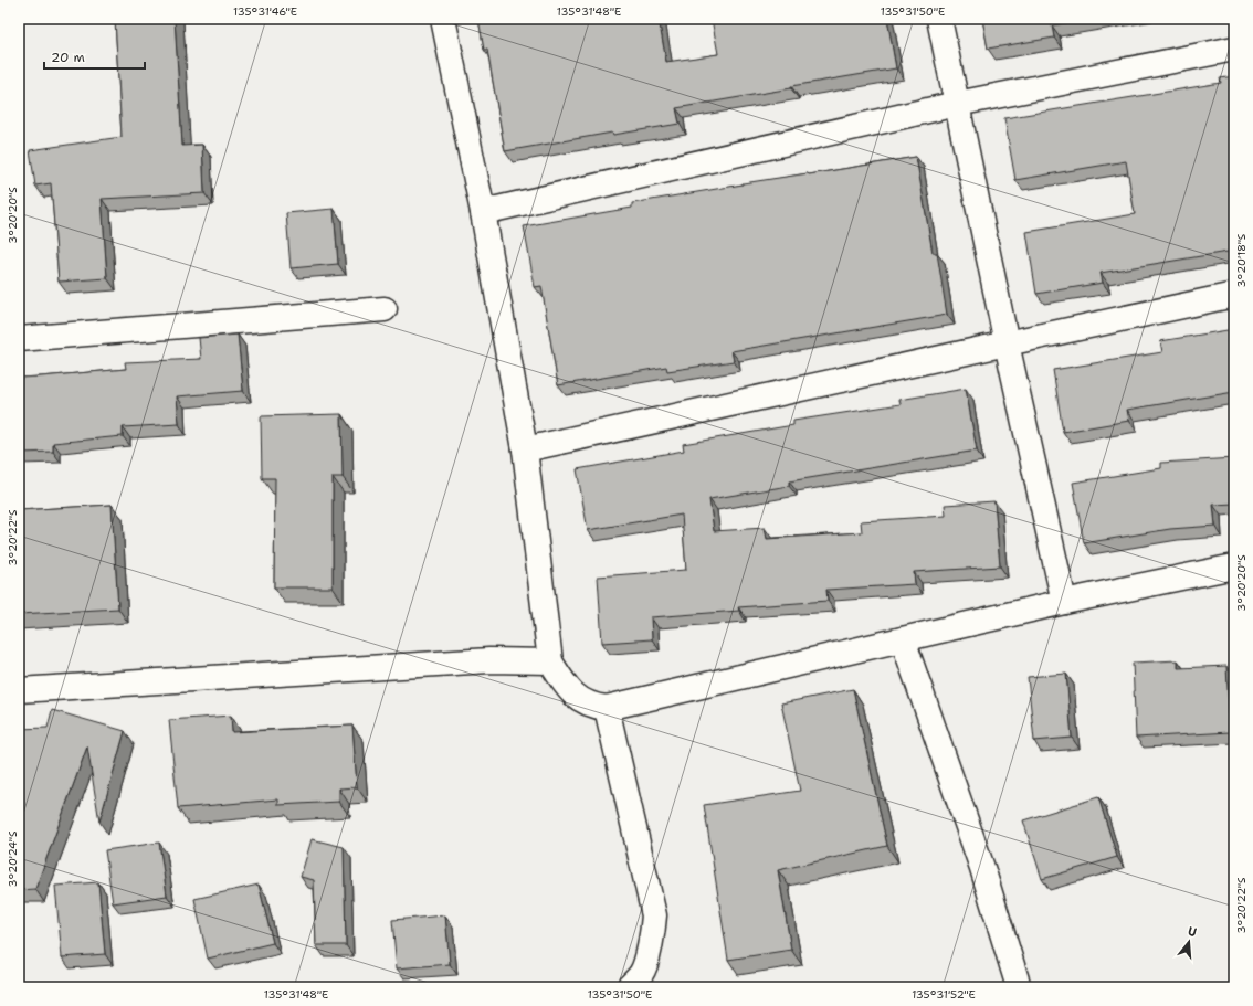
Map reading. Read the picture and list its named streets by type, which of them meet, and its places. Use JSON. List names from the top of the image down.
{
  "scale_bar": "20 m",
  "north": "top",
  "coordinates": [
    "135°31'46\"E",
    "135°31'48\"E",
    "135°31'50\"E",
    "3°20'20\"S",
    "3°20'18\"S",
    "3°20'22\"S",
    "3°20'24\"S",
    "135°31'52\"E"
  ]
}
